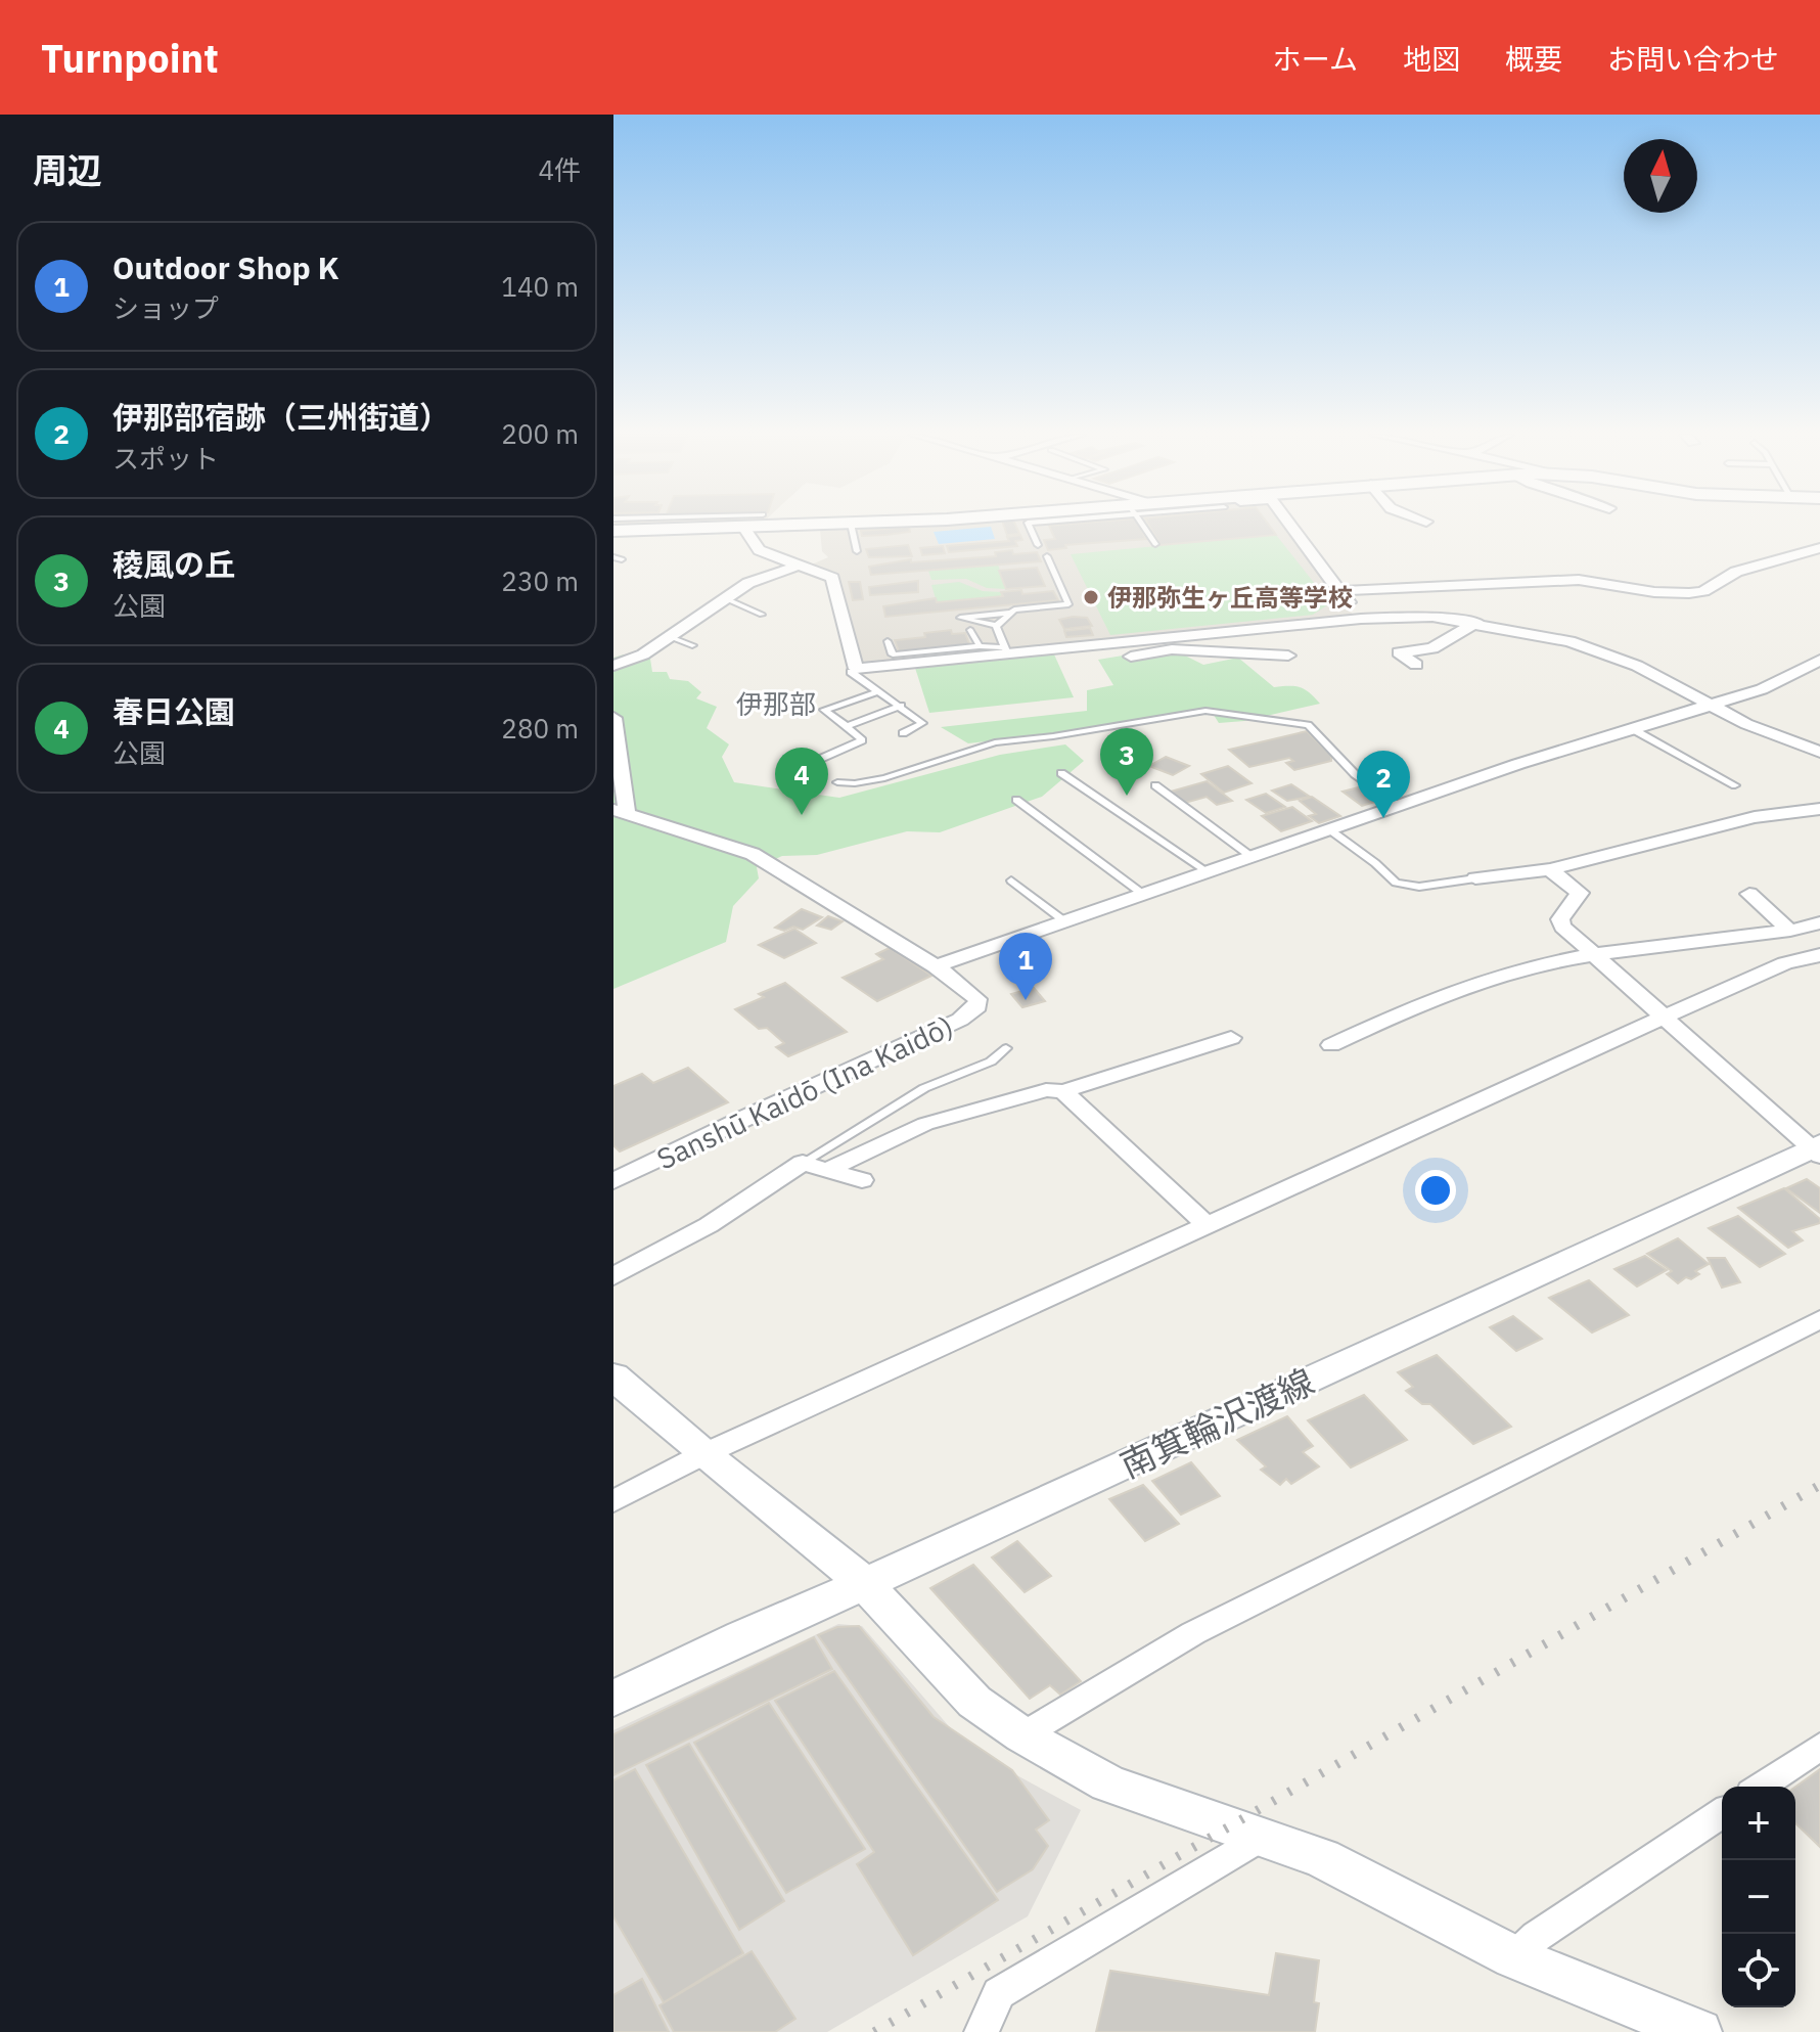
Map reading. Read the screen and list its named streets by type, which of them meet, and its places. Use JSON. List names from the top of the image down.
{
  "streets": {
    "main road": ["南箕輪沢渡線"],
    "street": ["Sanshū Kaidō (Ina Kaidō)"]
  },
  "districts": ["伊那部"],
  "places": ["伊那弥生ヶ丘高等学校"],
  "north": "top",
  "page": {
    "header": "Turnpoint",
    "nav": [
      "ホーム",
      "地図",
      "概要",
      "お問い合わせ"
    ],
    "heading": ["周辺", "4件"],
    "list": [
      {
        "mark": "1",
        "name": "Outdoor Shop K",
        "note": "ショップ",
        "value": "140 m"
      },
      {
        "mark": "2",
        "name": "伊那部宿跡（三州街道）",
        "note": "スポット",
        "value": "200 m"
      },
      {
        "mark": "3",
        "name": "稜風の丘",
        "note": "公園",
        "value": "230 m"
      },
      {
        "mark": "4",
        "name": "春日公園",
        "note": "公園",
        "value": "280 m"
      }
    ],
    "pins": [
      "3",
      "4",
      "2",
      "1"
    ],
    "map_buttons": ["+", "−"]
  }
}
